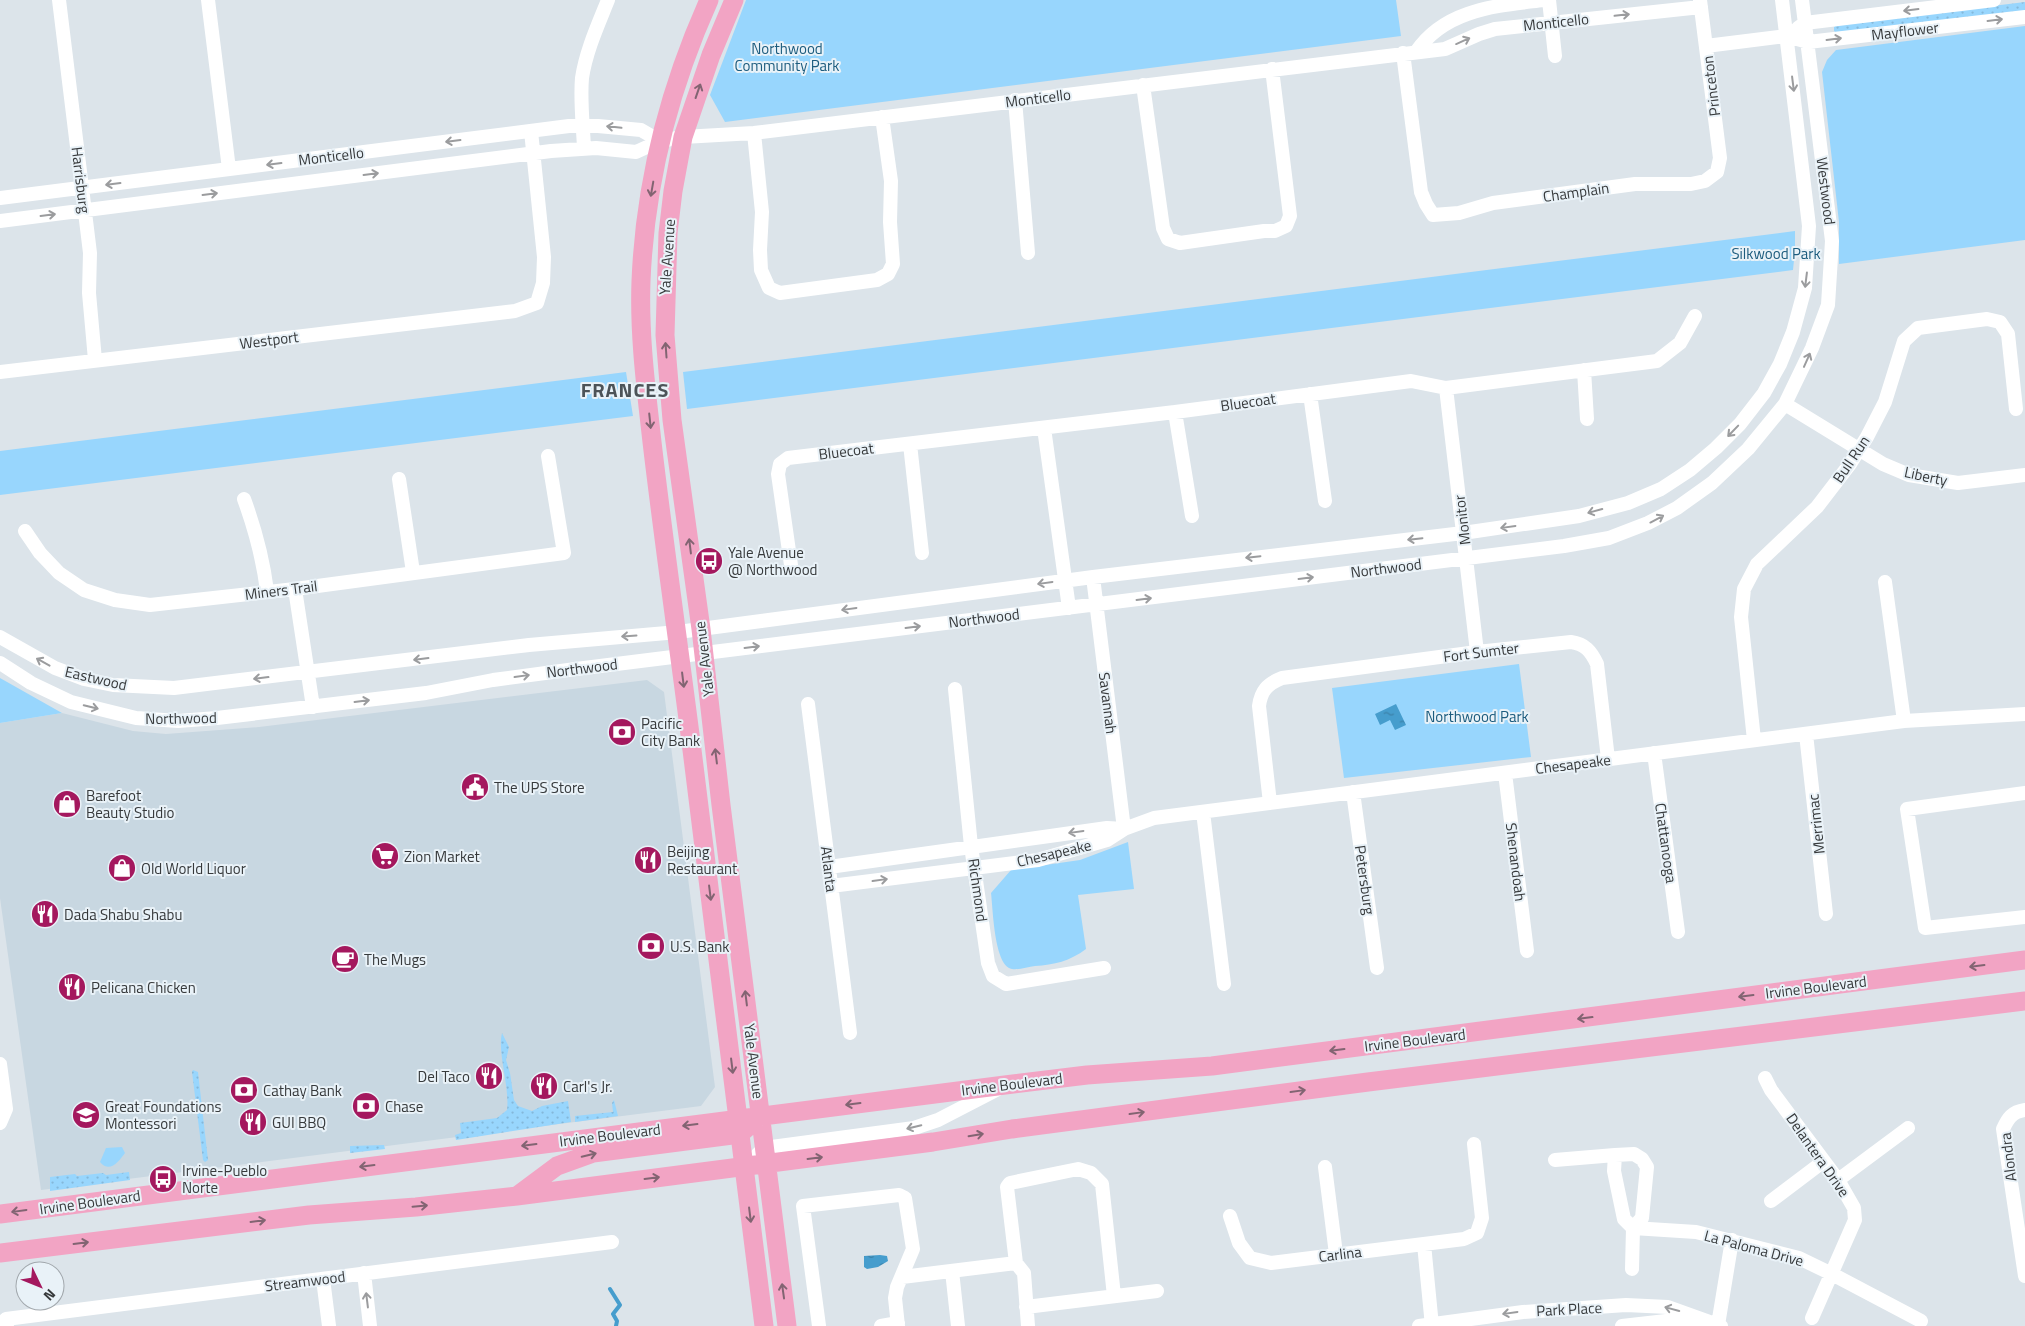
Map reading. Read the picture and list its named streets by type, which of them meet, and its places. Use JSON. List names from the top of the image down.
{
  "streets": {
    "main road": ["Yale Avenue", "Irvine Boulevard"],
    "street": [
      "Monticello",
      "Mayflower",
      "Princeton",
      "Harrisburg",
      "Westwood",
      "Champlain",
      "Westport",
      "Bluecoat",
      "Bull Run",
      "Liberty",
      "Monitor",
      "Northwood",
      "Miners Trail",
      "Fort Sumter",
      "Eastwood",
      "Savannah",
      "Chesapeake",
      "Merrimac",
      "Chattanooga",
      "Shenandoah",
      "Atlanta",
      "Petersburg",
      "Richmond",
      "Delantera Drive",
      "Alondra",
      "La Paloma Drive",
      "Carlina",
      "Streamwood",
      "Park Place"
    ]
  },
  "crossings": [
    ["Monticello", "Princeton"],
    ["Monticello", "Harrisburg"],
    ["Monticello", "Champlain"],
    ["Monticello", "Yale Avenue"],
    ["Monticello", "Westport"],
    ["Mayflower", "Princeton"],
    ["Mayflower", "Westwood"],
    ["Princeton", "Champlain"],
    ["Harrisburg", "Westport"],
    ["Westwood", "Liberty"],
    ["Westwood", "Northwood"],
    ["Yale Avenue", "Northwood"],
    ["Yale Avenue", "Irvine Boulevard"],
    ["Bluecoat", "Monitor"],
    ["Bull Run", "Liberty"],
    ["Bull Run", "Chesapeake"],
    ["Liberty", "Northwood"],
    ["Monitor", "Northwood"],
    ["Monitor", "Fort Sumter"],
    ["Northwood", "Eastwood"],
    ["Northwood", "Savannah"],
    ["Fort Sumter", "Chesapeake"],
    ["Savannah", "Chesapeake"],
    ["Chesapeake", "Merrimac"],
    ["Chesapeake", "Chattanooga"],
    ["Chesapeake", "Shenandoah"],
    ["Chesapeake", "Atlanta"],
    ["Chesapeake", "Petersburg"],
    ["Chesapeake", "Richmond"],
    ["Delantera Drive", "La Paloma Drive"]
  ],
  "districts": ["FRANCES"],
  "parks": ["Northwood Community Park", "Silkwood Park", "Northwood Park"],
  "places": {
    "bus stop": ["Yale Avenue @ Northwood", "Irvine-Pueblo Norte"],
    "bank": [
      "Pacific City Bank",
      "U.S. Bank",
      "Cathay Bank",
      "Chase"
    ],
    "public building": ["The UPS Store"],
    "shop": ["Barefoot Beauty Studio", "Old World Liquor"],
    "supermarket": ["Zion Market"],
    "restaurant": [
      "Beijing Restaurant",
      "Dada Shabu Shabu",
      "Pelicana Chicken",
      "Del Taco",
      "Carl's Jr.",
      "GUI BBQ"
    ],
    "cafe": ["The Mugs"],
    "school or university": ["Great Foundations Montessori"]
  },
  "north": "bottom right"
}
